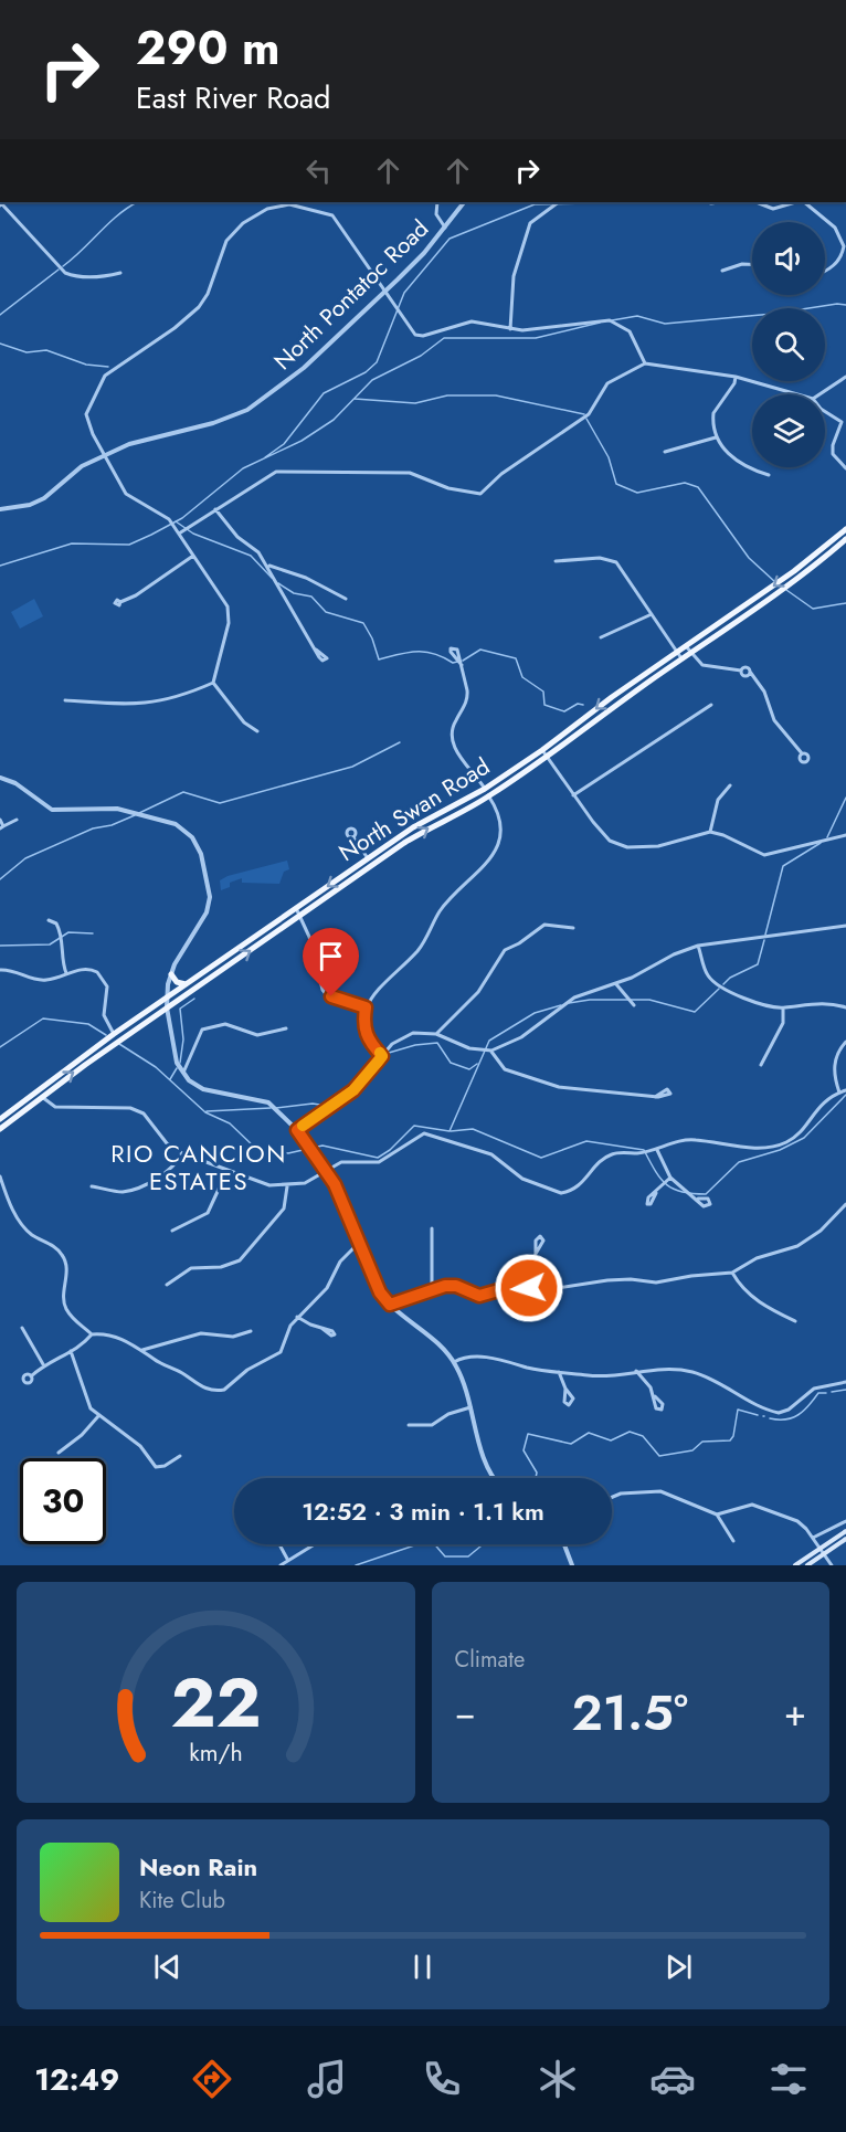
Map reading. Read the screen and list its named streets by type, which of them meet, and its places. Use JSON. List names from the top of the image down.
{
  "streets": {
    "main road": ["North Swan Road"],
    "street": ["North Pontatoc Road"]
  },
  "districts": ["RIO CANCION ESTATES"],
  "page": {
    "turn": ["290 m", "East River Road"],
    "limit": "30",
    "trip": "12:52 · 3 min · 1.1 km",
    "tile": "Climate",
    "heat": ["−", "21.5°", "+"],
    "song": ["Neon Rain", "Kite Club"],
    "tabs": "12:49",
    "gauge": ["22", "km/h"]
  }
}
